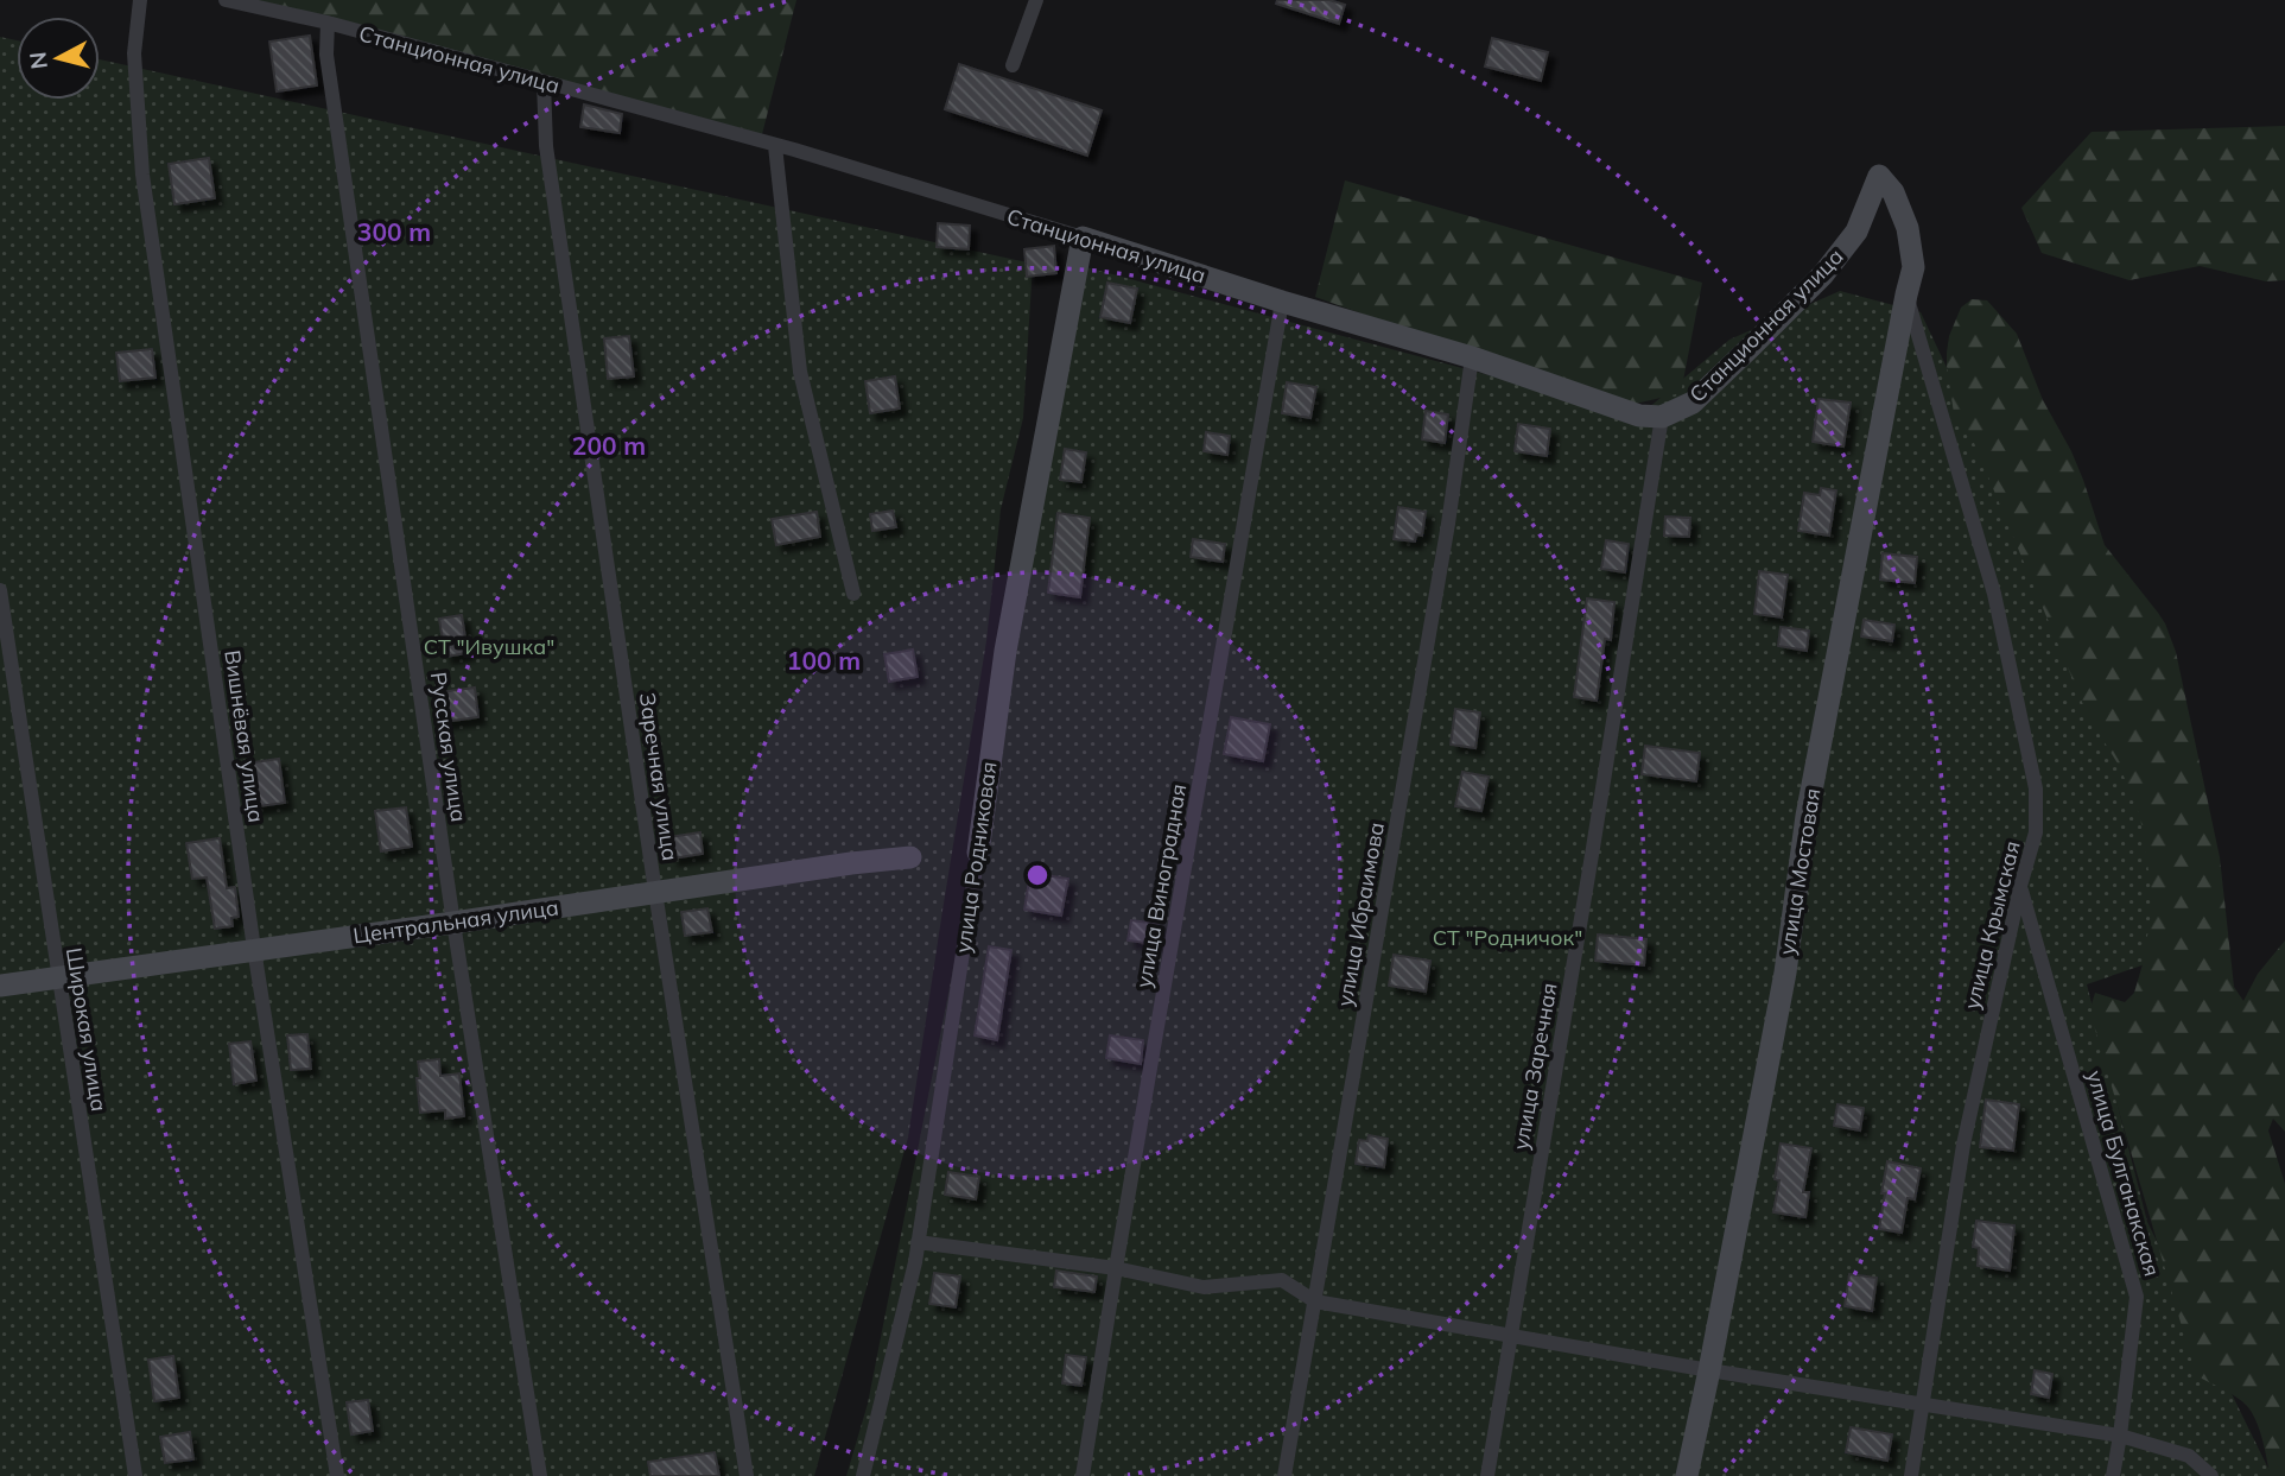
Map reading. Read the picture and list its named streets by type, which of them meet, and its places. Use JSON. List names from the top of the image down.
{
  "streets": {
    "street": [
      "Станционная улица",
      "Вишнёвая улица",
      "Русская улица",
      "Заречная улица",
      "улица Родниковая",
      "улица Мостовая",
      "улица Виноградная",
      "улица Ибраимова",
      "Центральная улица",
      "улица Крымская",
      "Широкая улица",
      "улица Заречная",
      "улица Булганакская"
    ]
  },
  "crossings": [
    ["Станционная улица", "Русская улица"],
    ["Станционная улица", "Заречная улица"],
    ["Станционная улица", "улица Родниковая"],
    ["Станционная улица", "улица Мостовая"],
    ["Станционная улица", "улица Виноградная"],
    ["Станционная улица", "улица Ибраимова"],
    ["Станционная улица", "улица Заречная"],
    ["Вишнёвая улица", "Центральная улица"],
    ["Русская улица", "Центральная улица"],
    ["Заречная улица", "Центральная улица"],
    ["улица Мостовая", "улица Крымская"],
    ["Центральная улица", "Широкая улица"],
    ["улица Крымская", "улица Булганакская"]
  ],
  "parks": ["СТ \"Ивушка\"", "СТ \"Родничок\""],
  "north": "left",
  "rings": ["300 m", "200 m", "100 m"]
}
